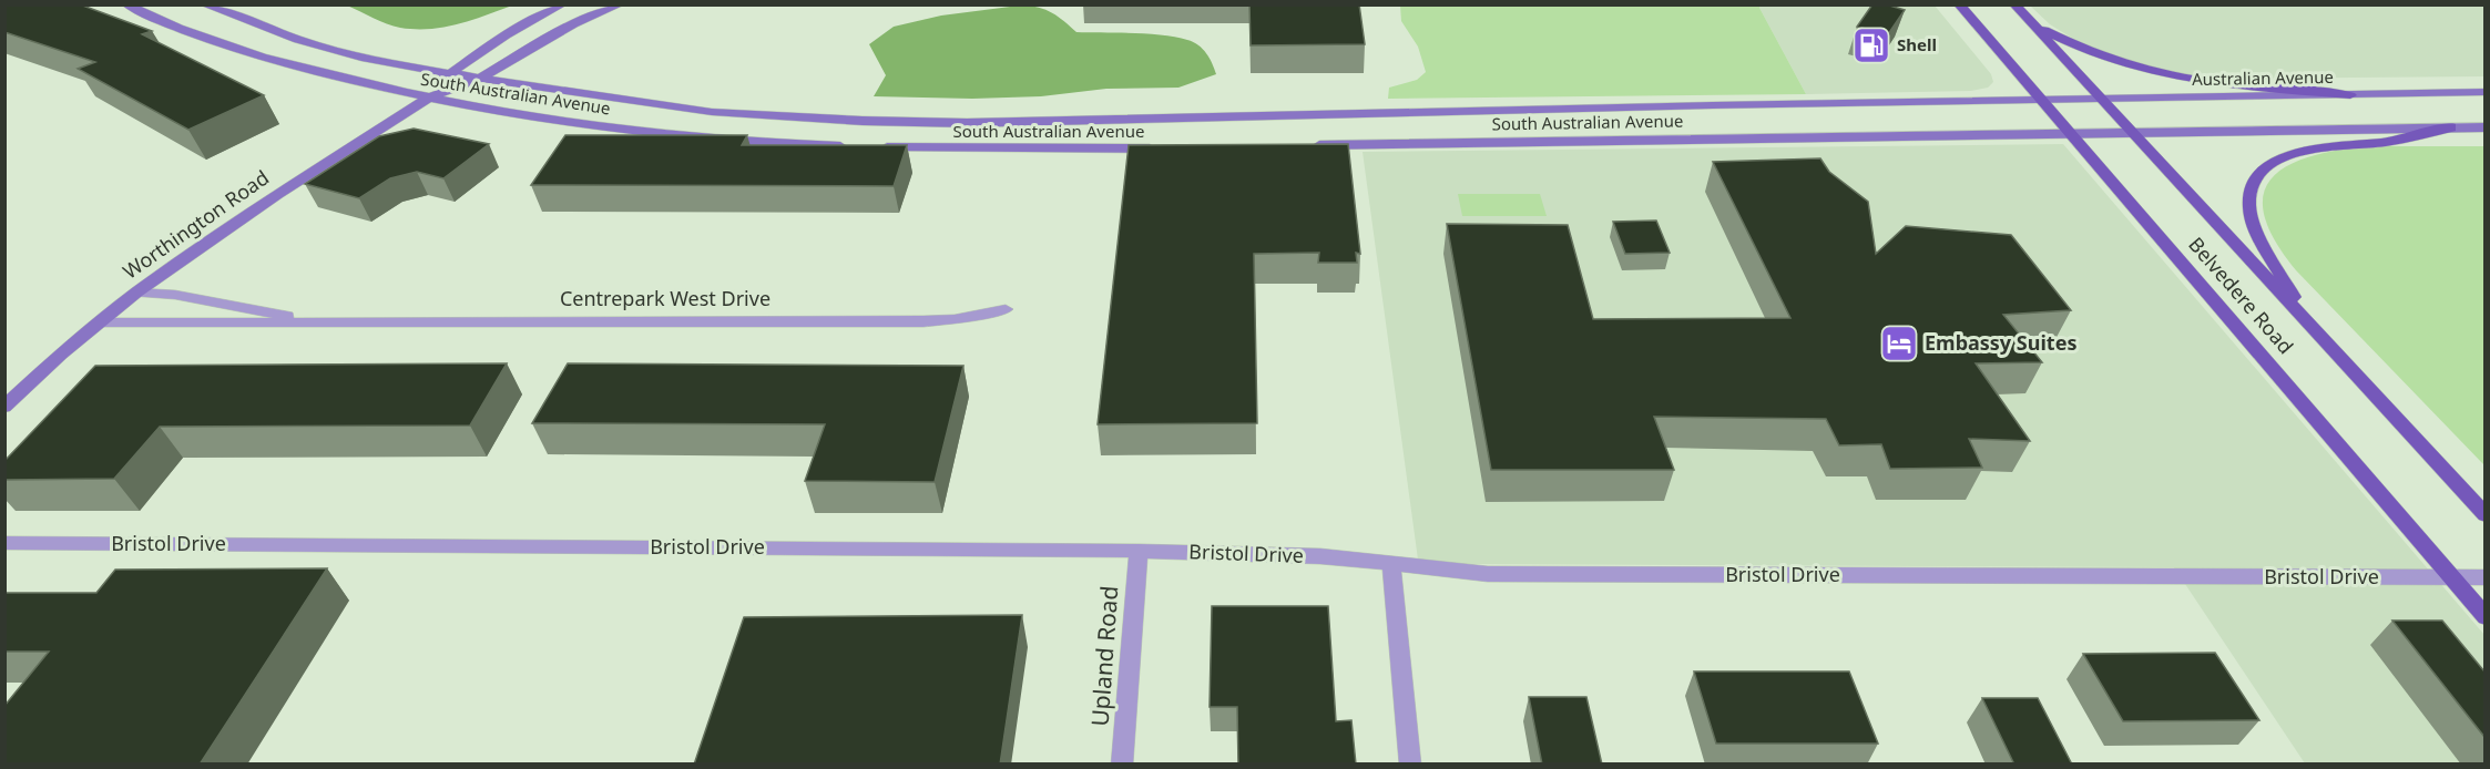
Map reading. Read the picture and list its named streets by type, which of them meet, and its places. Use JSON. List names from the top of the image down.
{
  "streets": {
    "main road": [
      "Australian Avenue",
      "South Australian Avenue",
      "Worthington Road",
      "Belvedere Road"
    ],
    "street": ["Centrepark West Drive", "Bristol Drive", "Upland Road"]
  },
  "crossings": [
    ["Australian Avenue", "South Australian Avenue"],
    ["Australian Avenue", "Belvedere Road"],
    ["South Australian Avenue", "Worthington Road"],
    ["South Australian Avenue", "Belvedere Road"],
    ["Worthington Road", "Centrepark West Drive"],
    ["Belvedere Road", "Bristol Drive"],
    ["Bristol Drive", "Upland Road"]
  ],
  "places": {
    "fuel station": ["Shell"],
    "hotel": ["Embassy Suites"]
  }
}
